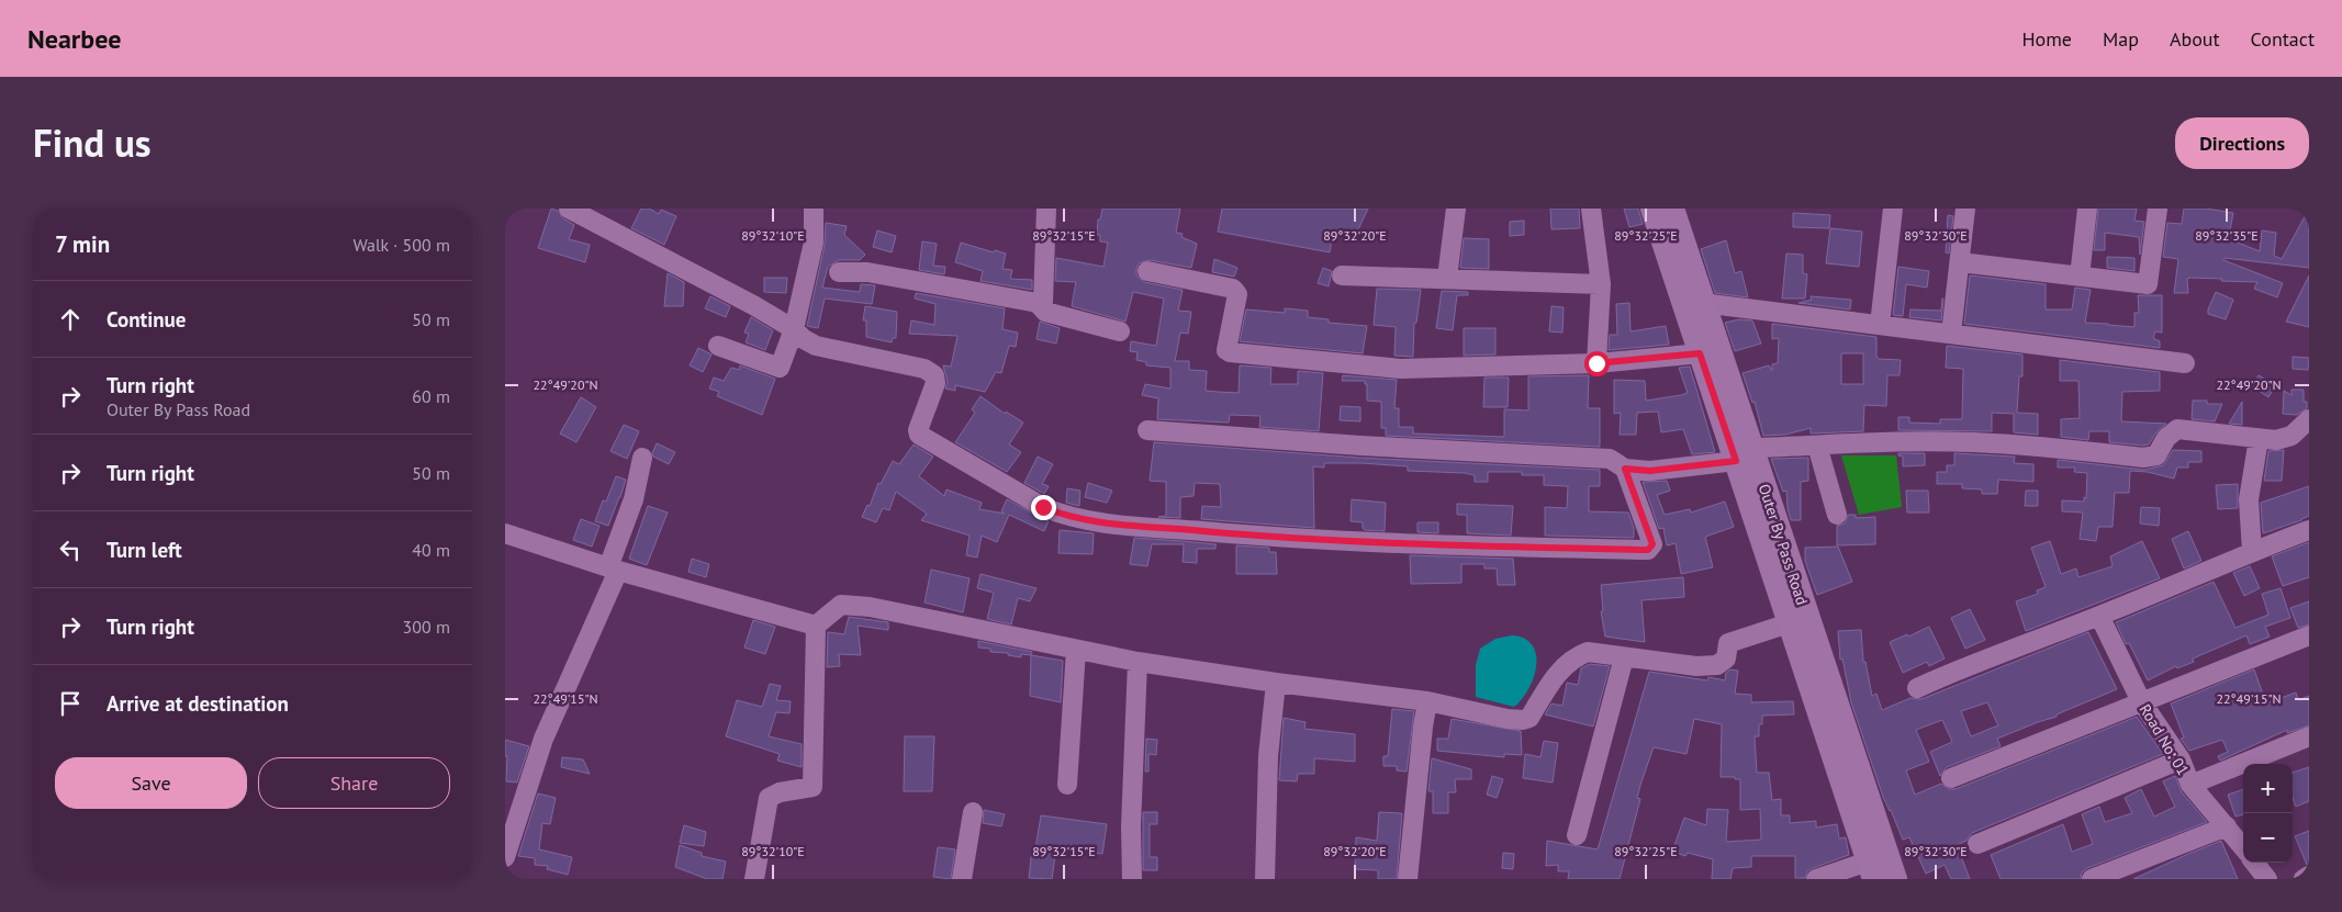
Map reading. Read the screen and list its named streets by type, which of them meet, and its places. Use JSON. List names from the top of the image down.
{
  "streets": {
    "main road": ["Outer By Pass Road"],
    "street": ["Road No: 01"]
  },
  "page": {
    "header": "Nearbee",
    "nav": [
      "Home",
      "Map",
      "About",
      "Contact"
    ],
    "title": "Find us",
    "buttons": [
      "Directions",
      ["Save", "Share"]
    ],
    "heading": ["7 min", "Walk · 500 m"],
    "list": [
      ["Continue", "50 m"],
      ["Turn right", "Outer By Pass Road", "60 m"],
      ["Turn right", "50 m"],
      ["Turn left", "40 m"],
      ["Turn right", "300 m"],
      "Arrive at destination"
    ],
    "map_buttons": ["+", "−"]
  },
  "coordinates": [
    "89°32'10\"E",
    "89°32'15\"E",
    "89°32'20\"E",
    "89°32'25\"E",
    "89°32'30\"E",
    "89°32'35\"E",
    "22°49'20\"N",
    "22°49'15\"N"
  ]
}
